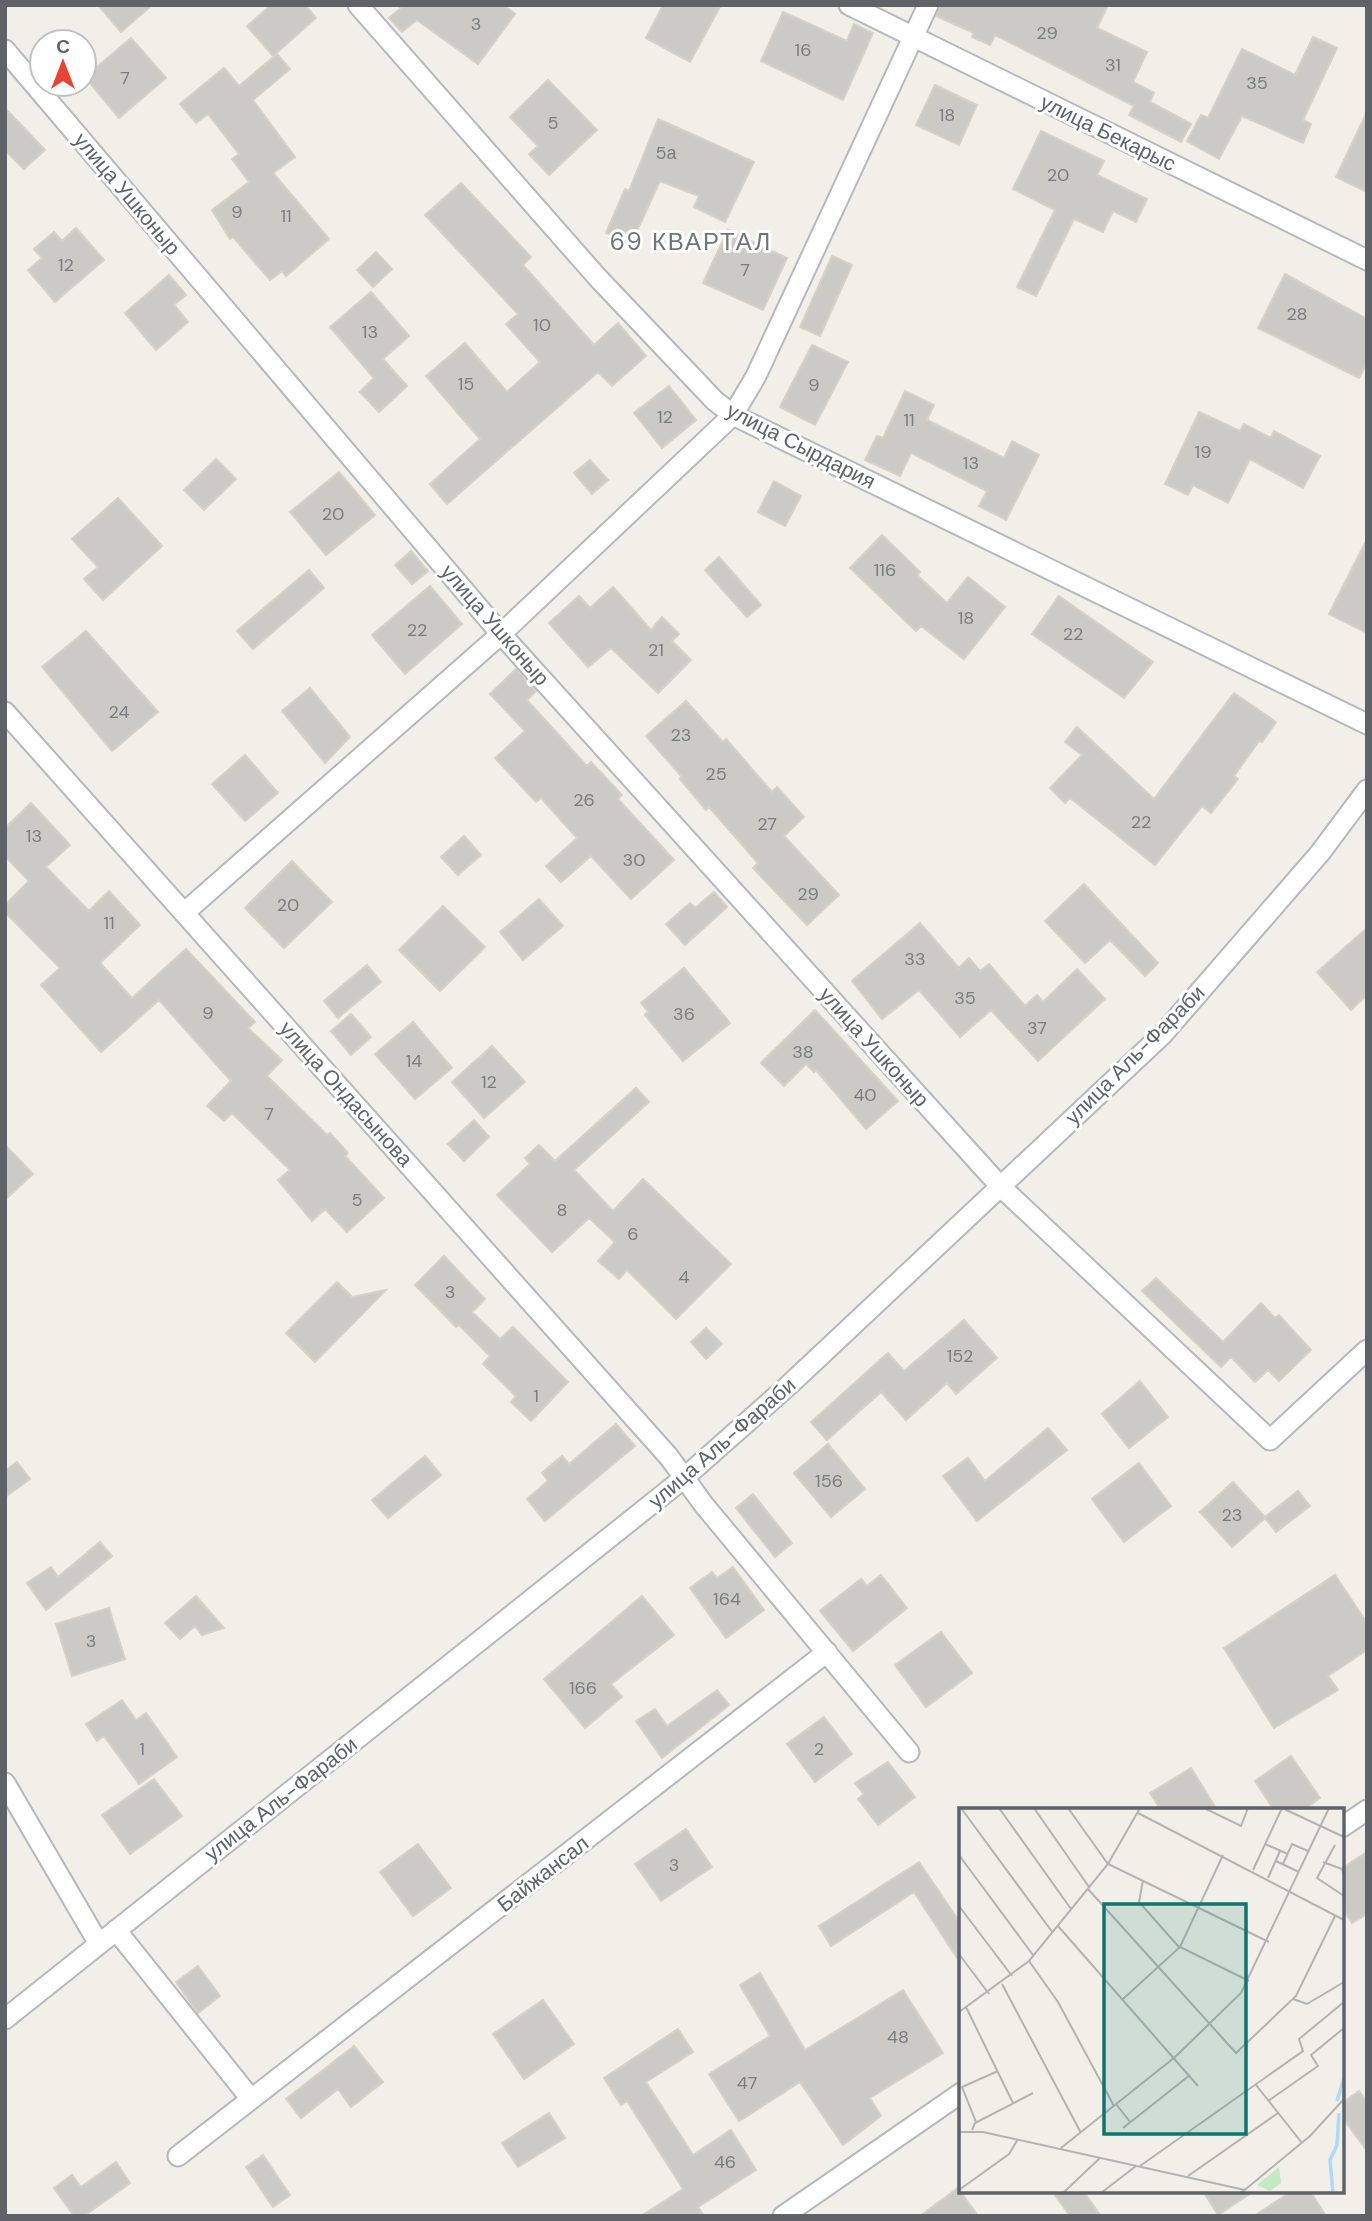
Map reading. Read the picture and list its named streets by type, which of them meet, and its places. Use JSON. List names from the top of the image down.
{
  "streets": {
    "street": [
      "улица Бекарыс",
      "улица Ушконыр",
      "улица Сырдария",
      "улица Аль-Фараби",
      "улица Ондасынова",
      "Байжансал"
    ]
  },
  "crossings": [
    ["улица Ушконыр", "улица Аль-Фараби"],
    ["улица Аль-Фараби", "улица Ондасынова"]
  ],
  "districts": ["69 КВАРТАЛ"],
  "house_numbers": [
    "3",
    "29",
    "16",
    "31",
    "7",
    "35",
    "18",
    "5",
    "5а",
    "20",
    "9",
    "11",
    "12",
    "7",
    "28",
    "10",
    "13",
    "15",
    "9",
    "12",
    "11",
    "19",
    "13",
    "20",
    "116",
    "18",
    "22",
    "22",
    "21",
    "24",
    "23",
    "25",
    "26",
    "22",
    "27",
    "13",
    "30",
    "29",
    "20",
    "11",
    "33",
    "35",
    "9",
    "36",
    "37",
    "38",
    "14",
    "12",
    "40",
    "7",
    "5",
    "8",
    "6",
    "4",
    "3",
    "152",
    "1",
    "156",
    "23",
    "164",
    "3",
    "166",
    "1",
    "2",
    "3",
    "48",
    "47",
    "46"
  ],
  "north": "top"
}
